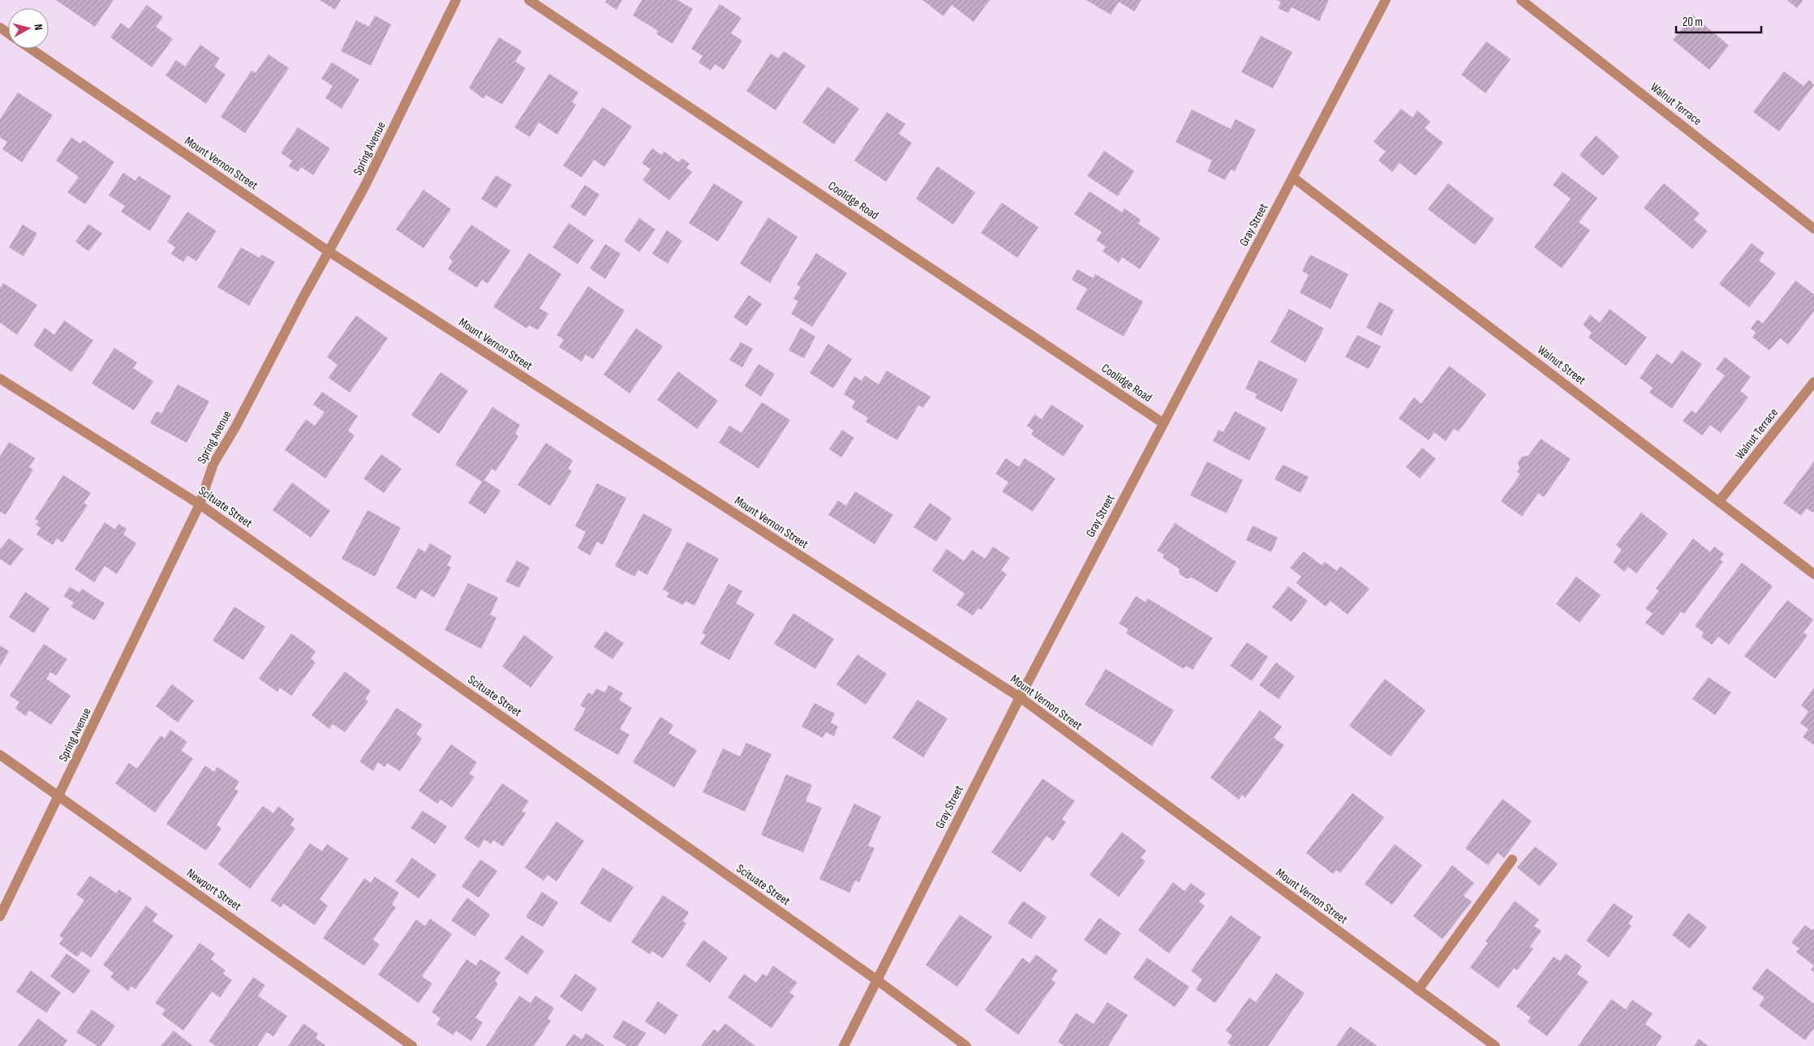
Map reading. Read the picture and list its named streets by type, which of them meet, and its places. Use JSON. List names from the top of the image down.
{
  "streets": {
    "street": [
      "Walnut Terrace",
      "Spring Avenue",
      "Mount Vernon Street",
      "Coolidge Road",
      "Gray Street",
      "Walnut Street",
      "Scituate Street",
      "Newport Street"
    ]
  },
  "crossings": [
    ["Walnut Terrace", "Walnut Street"],
    ["Spring Avenue", "Mount Vernon Street"],
    ["Spring Avenue", "Scituate Street"],
    ["Spring Avenue", "Newport Street"],
    ["Mount Vernon Street", "Gray Street"],
    ["Coolidge Road", "Gray Street"],
    ["Gray Street", "Walnut Street"],
    ["Gray Street", "Scituate Street"]
  ],
  "scale_bar": "20 m",
  "north": "right"
}
